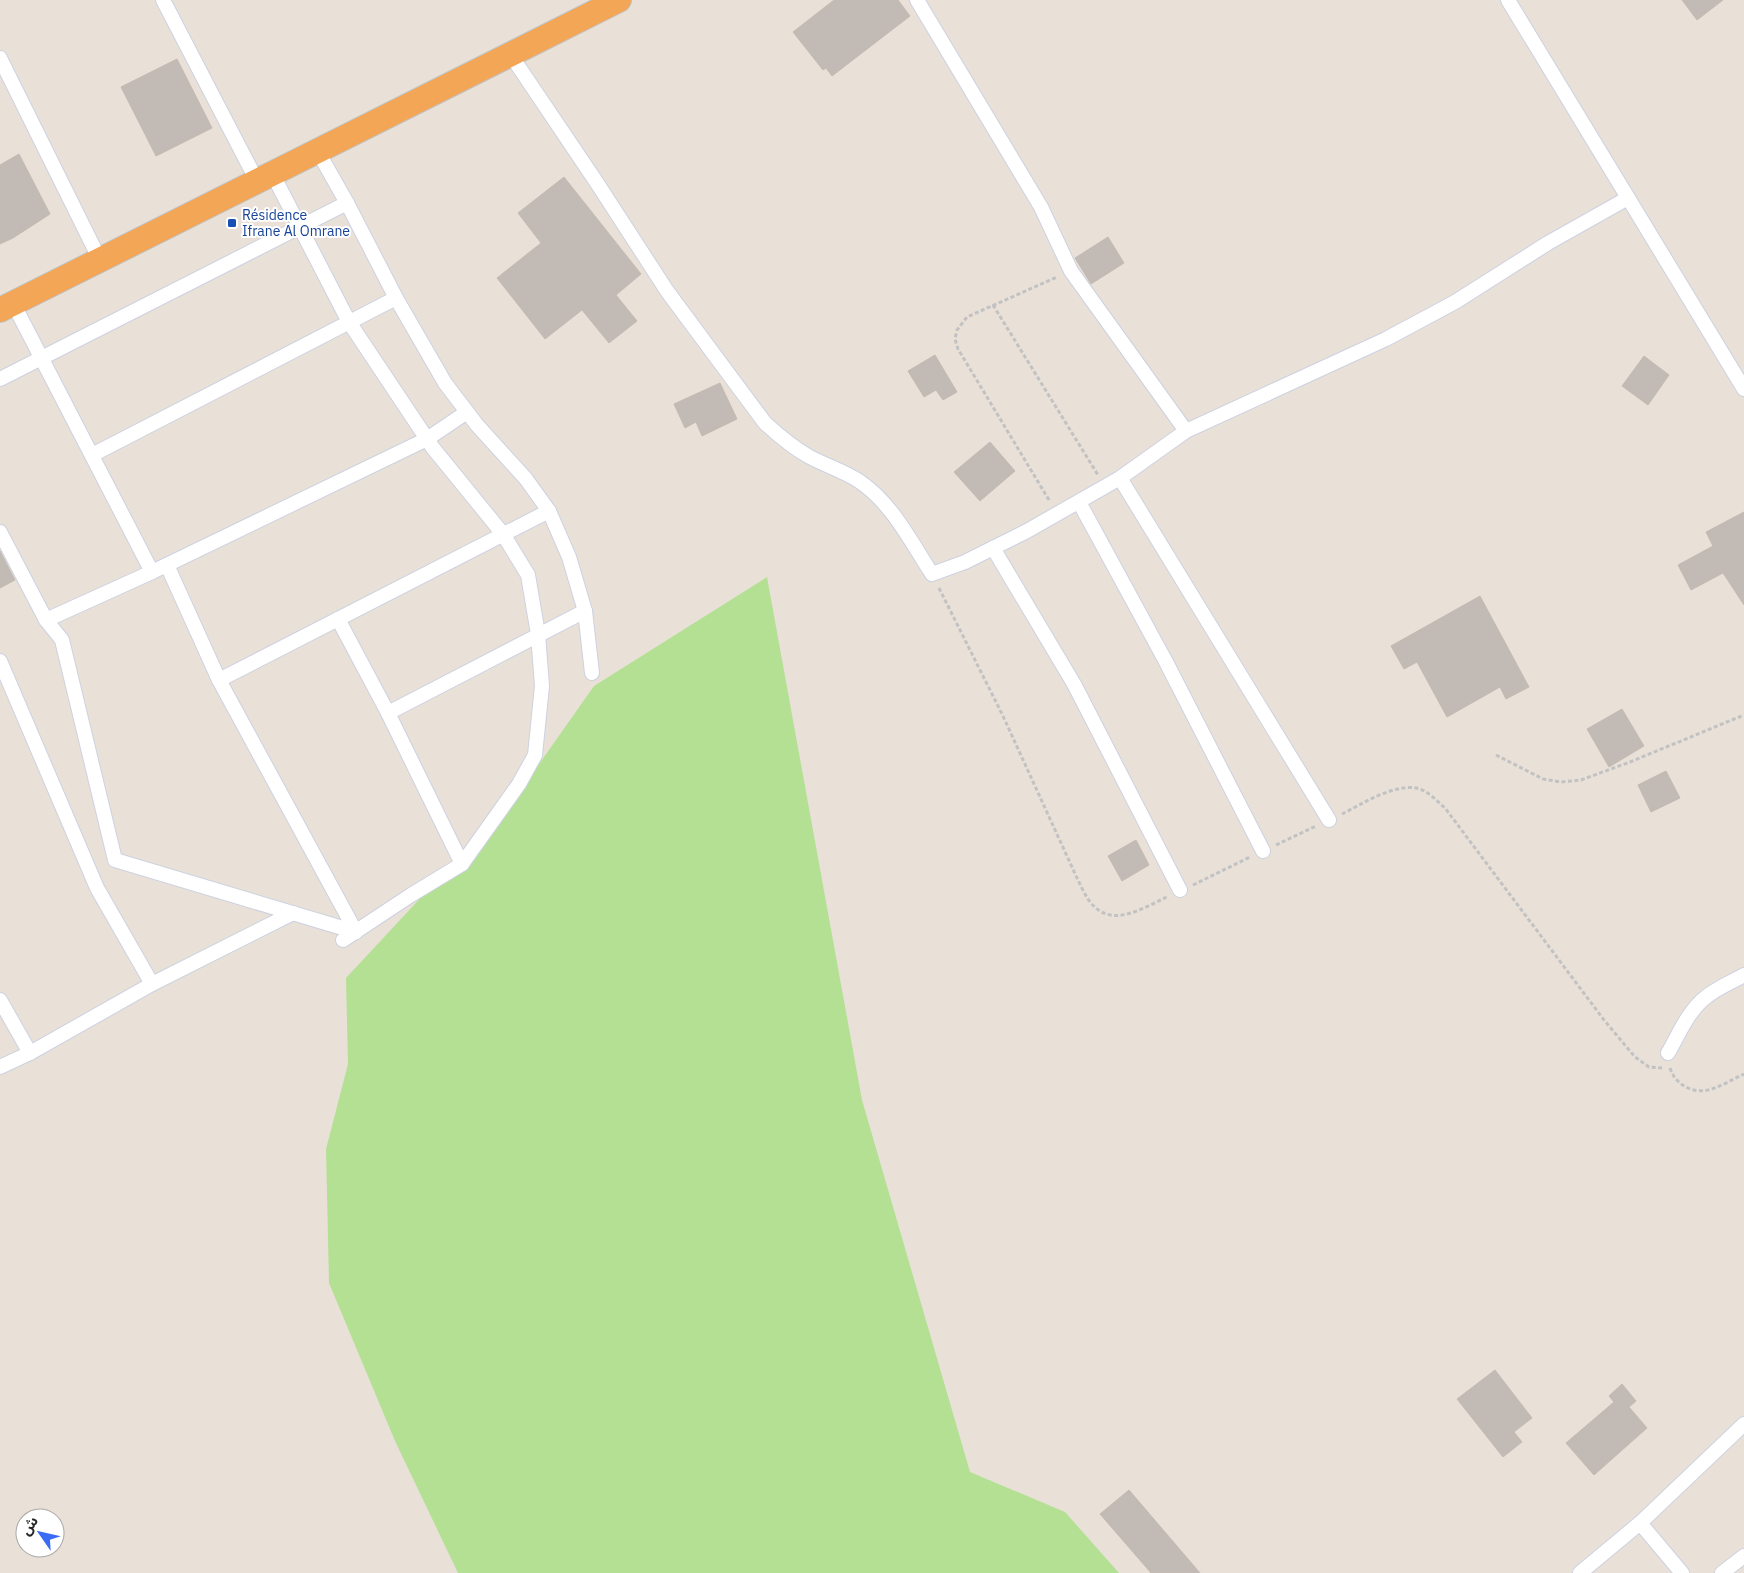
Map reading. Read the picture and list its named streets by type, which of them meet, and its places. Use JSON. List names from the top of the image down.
{
  "places": {
    "transit": ["Résidence Ifrane Al Omrane"]
  },
  "north": "top left"
}
